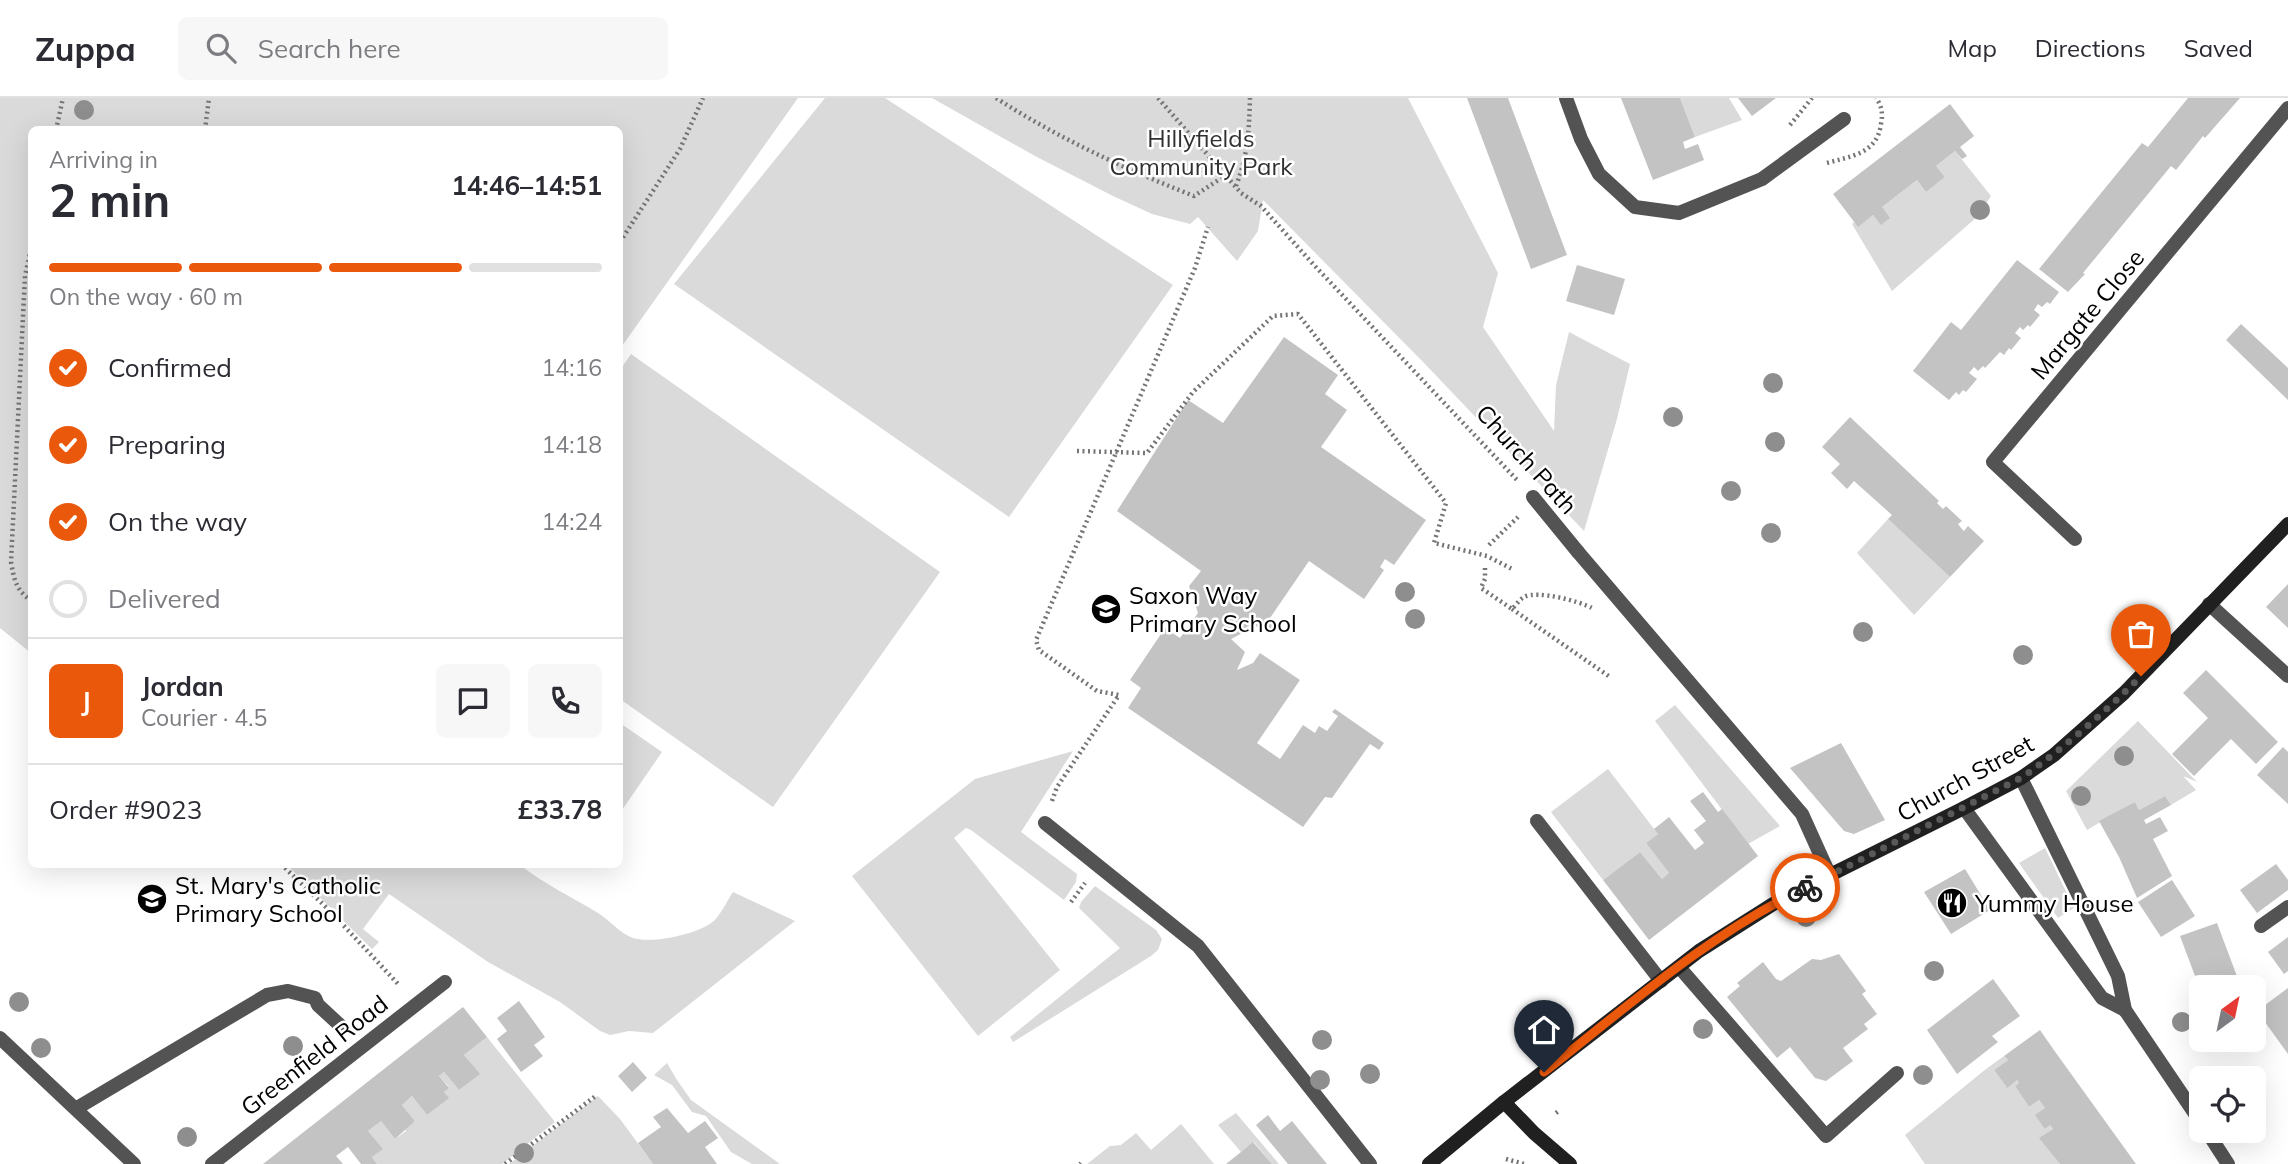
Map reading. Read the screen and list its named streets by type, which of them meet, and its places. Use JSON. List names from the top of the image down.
{
  "streets": {
    "street": [
      "Margate Close",
      "Church Path",
      "Church Street",
      "Greenfield Road"
    ]
  },
  "crossings": [
    ["Church Path", "Church Street"]
  ],
  "parks": ["Hillyfields Community Park"],
  "places": {
    "school or university": ["Saxon Way Primary School", "St. Mary's Catholic Primary School"],
    "restaurant": ["Yummy House"]
  },
  "north": "top right",
  "page": {
    "header": "Zuppa",
    "search": "Search here",
    "nav": ["Map", "Directions", "Saved"],
    "heading": ["2 min", "Arriving in", "14:46–14:51"],
    "panel": [
      "Jordan",
      "Courier · 4.5",
      "Order #9023",
      "£33.78"
    ],
    "bar": "On the way · 60 m",
    "list": [
      ["Confirmed", "14:16"],
      ["Preparing", "14:18"],
      ["On the way", "14:24"],
      "Delivered"
    ],
    "round": "J"
  }
}
